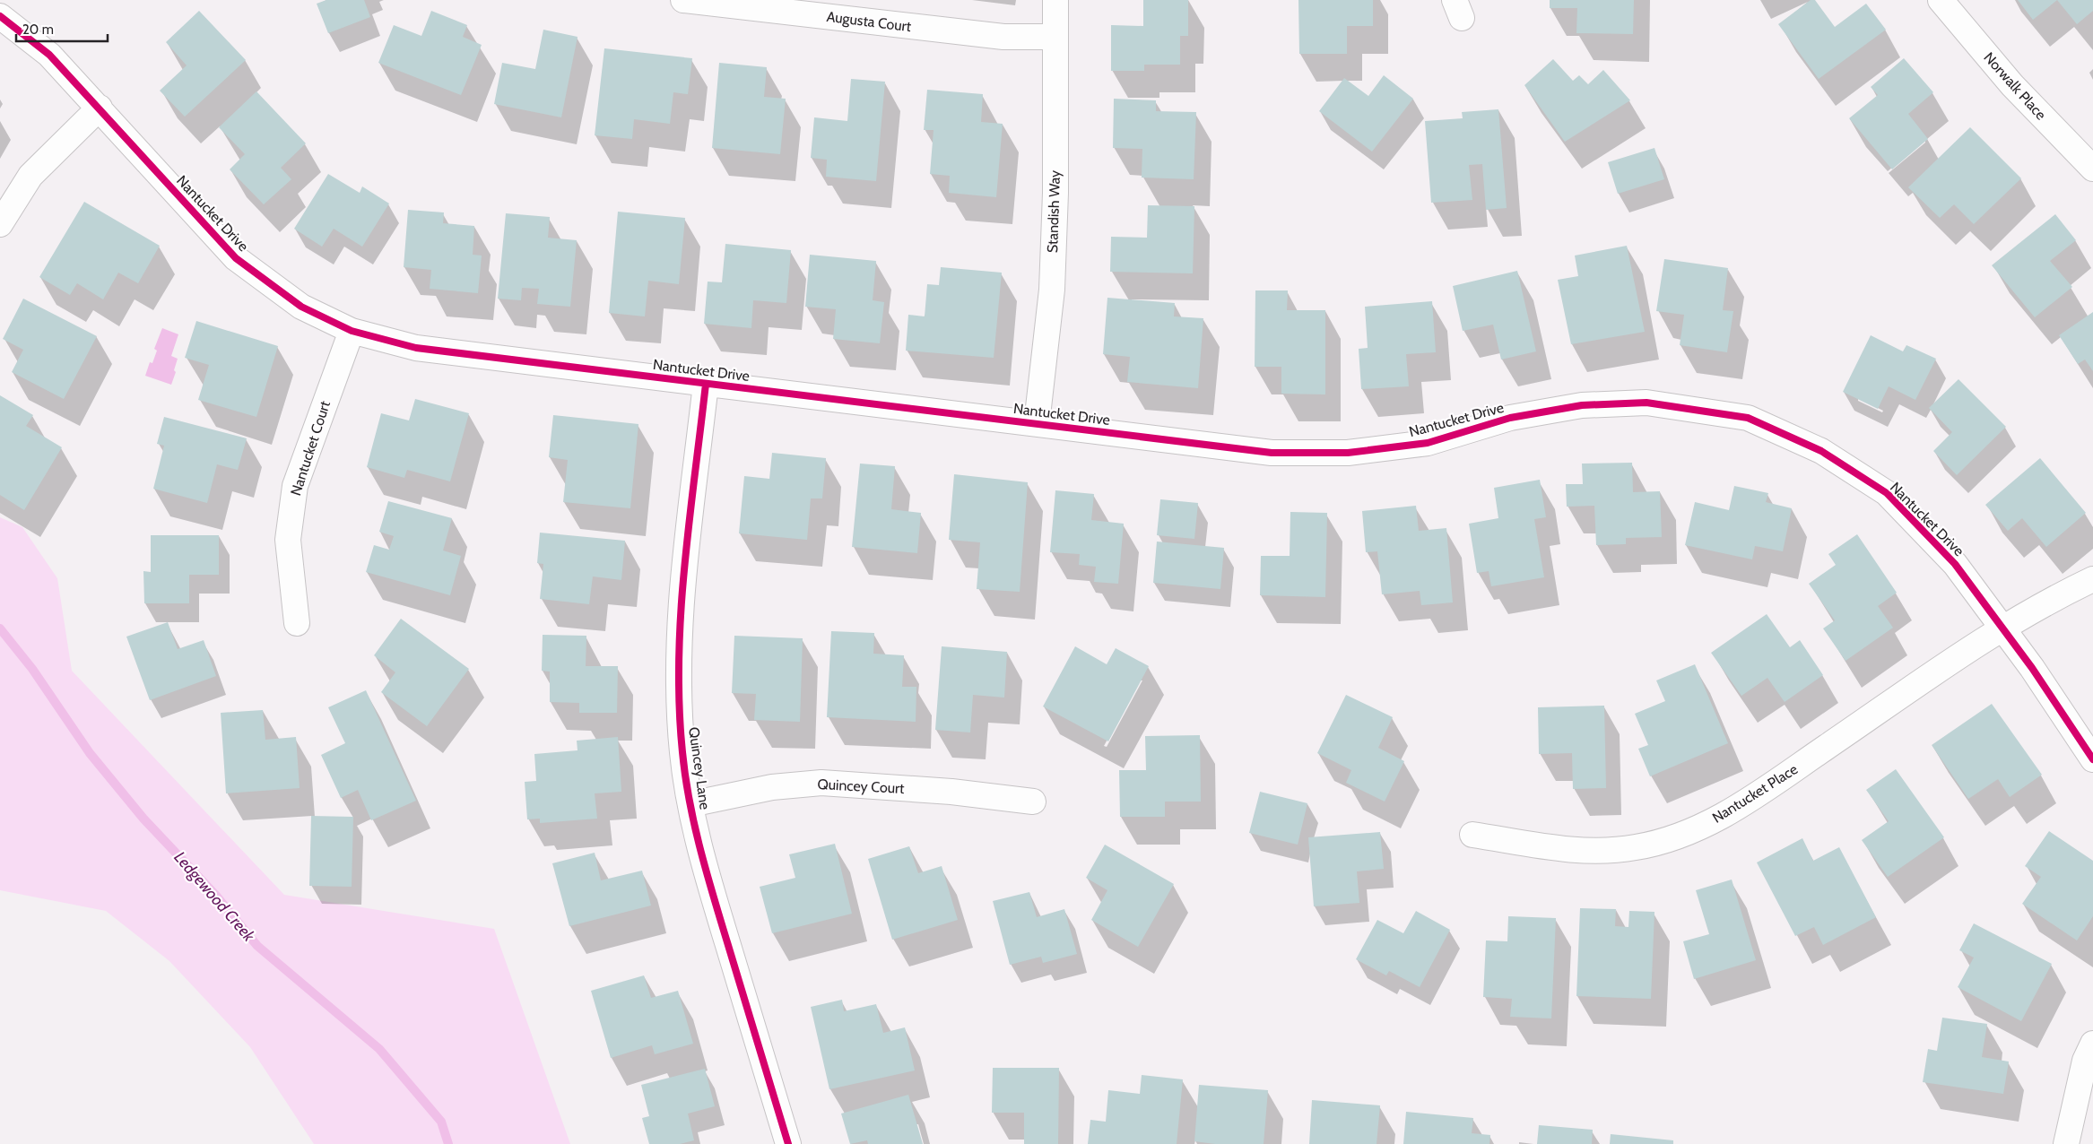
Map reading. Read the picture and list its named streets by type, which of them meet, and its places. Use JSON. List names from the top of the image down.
{
  "streets": {
    "street": [
      "Augusta Court",
      "Norwalk Place",
      "Standish Way",
      "Nantucket Drive",
      "Nantucket Court",
      "Quincey Lane",
      "Quincey Court",
      "Nantucket Place"
    ]
  },
  "crossings": [
    ["Augusta Court", "Standish Way"],
    ["Standish Way", "Nantucket Drive"],
    ["Nantucket Drive", "Nantucket Court"],
    ["Nantucket Drive", "Quincey Lane"],
    ["Nantucket Drive", "Nantucket Place"],
    ["Quincey Lane", "Quincey Court"]
  ],
  "water": ["Ledgewood Creek"],
  "scale_bar": "20 m"
}
